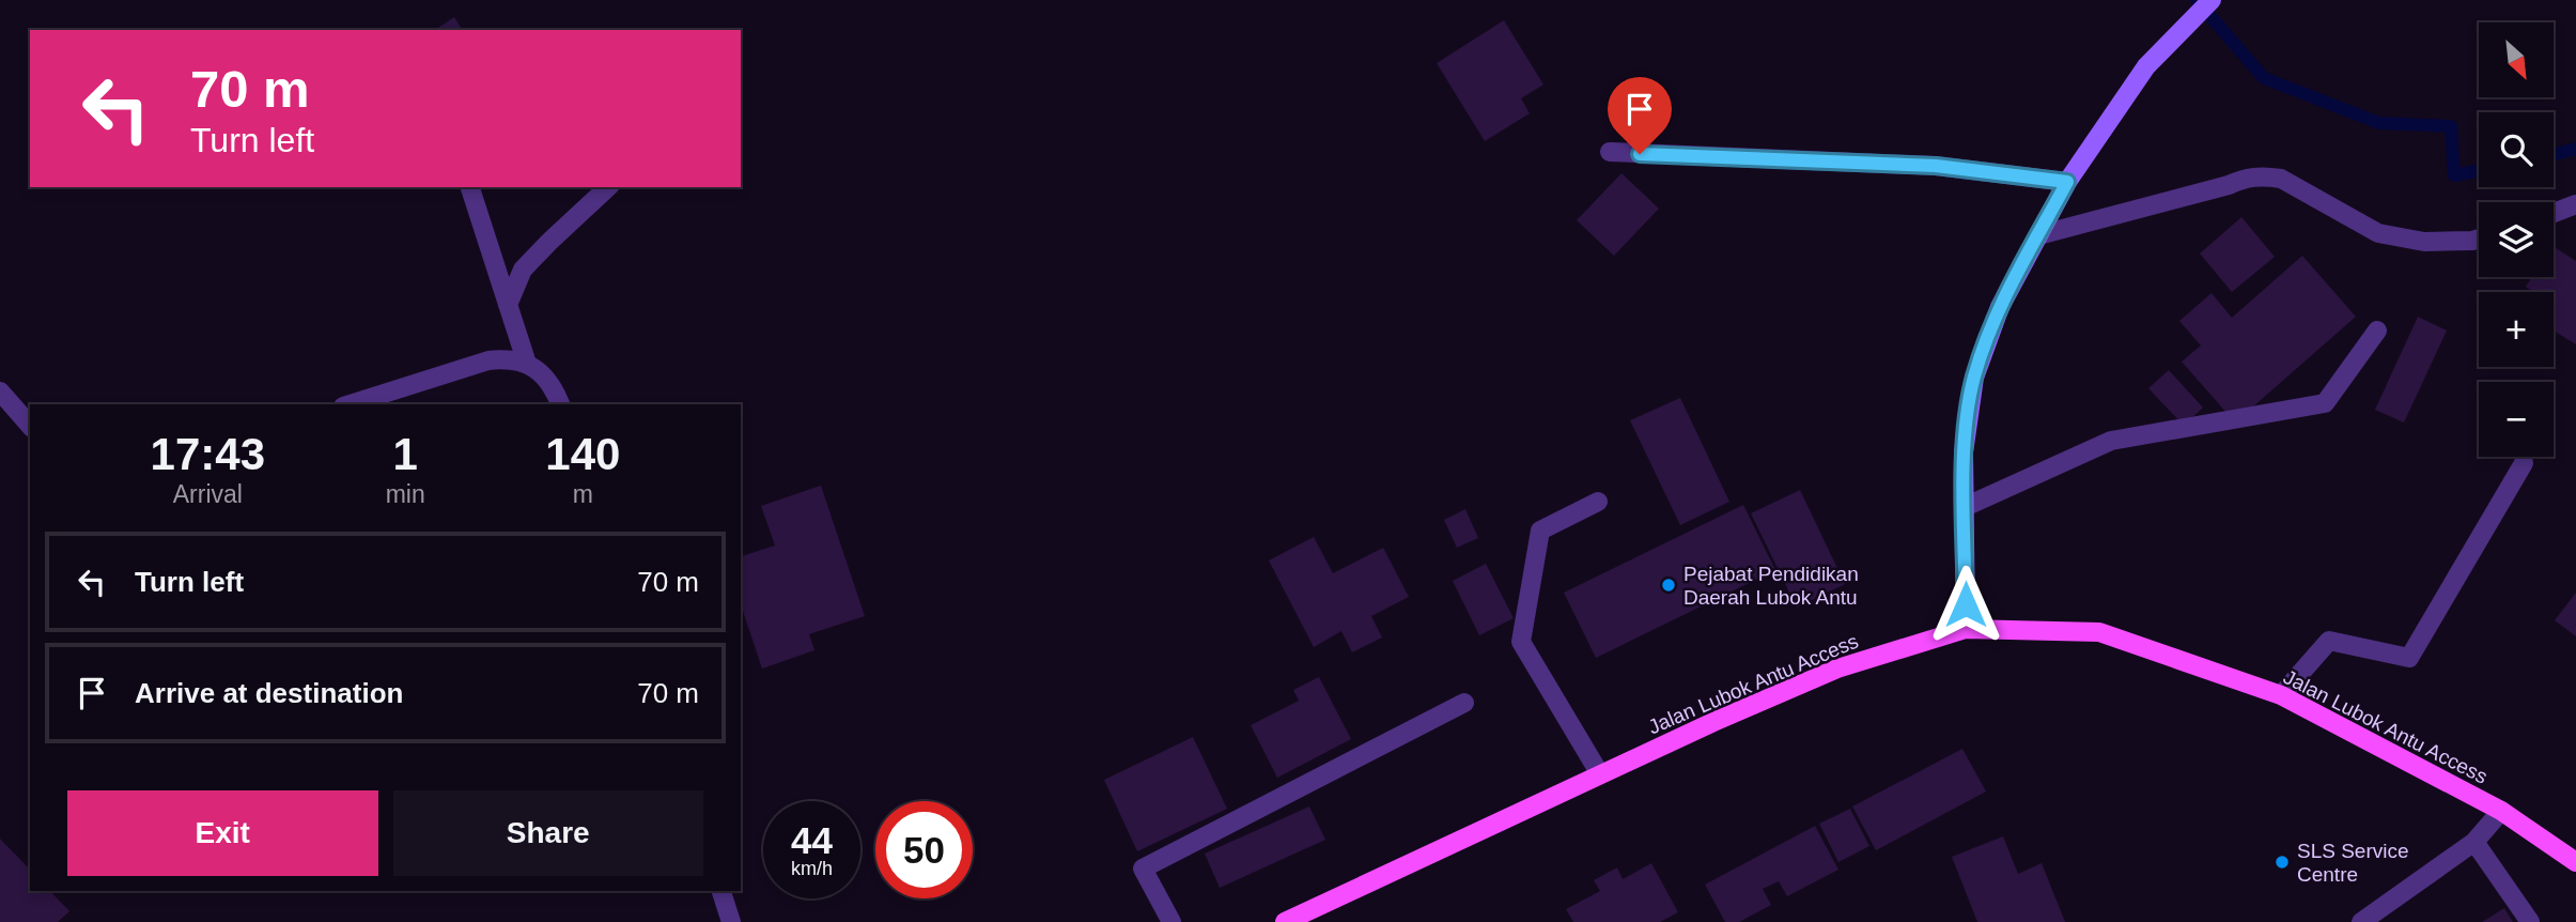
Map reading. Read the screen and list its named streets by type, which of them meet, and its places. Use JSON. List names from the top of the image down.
{
  "streets": {
    "main road": ["Jalan Lubok Antu Access"]
  },
  "places": ["Pejabat Pendidikan Daerah Lubok Antu", "SLS Service Centre"],
  "north": "bottom right",
  "page": {
    "map_buttons": ["+", "−"],
    "turn": ["70 m", "Turn left"],
    "eta": [
      "17:43",
      "Arrival",
      "1",
      "min",
      "140",
      "m"
    ],
    "list": [
      {
        "name": "Turn left",
        "value": "70 m"
      },
      {
        "name": "Arrive at destination",
        "value": "70 m"
      }
    ],
    "buttons": ["Exit", "Share"],
    "speed": "44 km/h",
    "limit": "50"
  }
}
